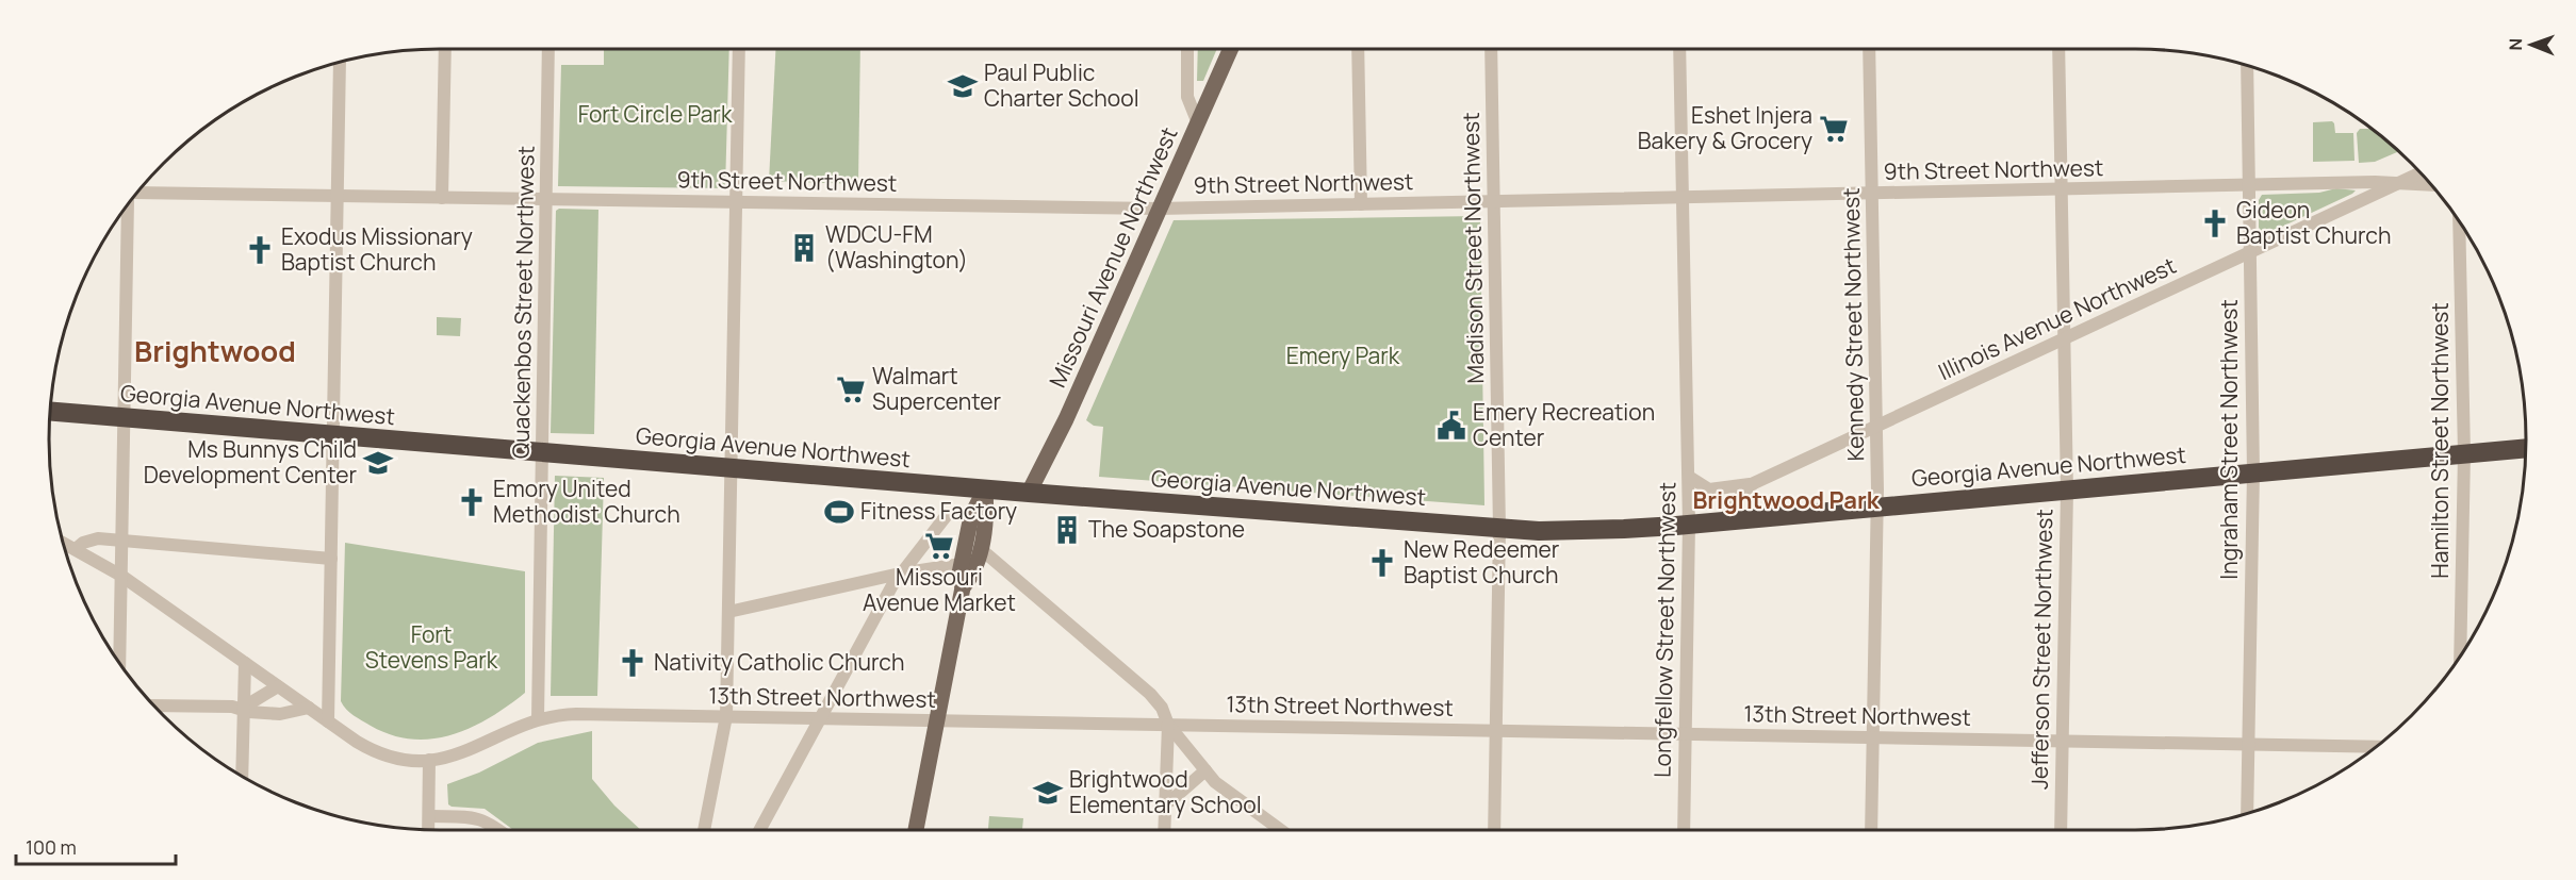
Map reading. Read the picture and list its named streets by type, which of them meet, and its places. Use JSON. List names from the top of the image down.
{
  "streets": {
    "highway": ["Georgia Avenue Northwest"],
    "main road": ["Missouri Avenue Northwest"],
    "street": [
      "9th Street Northwest",
      "Madison Street Northwest",
      "Quackenbos Street Northwest",
      "Illinois Avenue Northwest",
      "Kennedy Street Northwest",
      "Ingraham Street Northwest",
      "Hamilton Street Northwest",
      "Longfellow Street Northwest",
      "Jefferson Street Northwest",
      "13th Street Northwest"
    ]
  },
  "crossings": [
    ["9th Street Northwest", "Madison Street Northwest"],
    ["9th Street Northwest", "Missouri Avenue Northwest"],
    ["9th Street Northwest", "Quackenbos Street Northwest"],
    ["9th Street Northwest", "Illinois Avenue Northwest"],
    ["9th Street Northwest", "Kennedy Street Northwest"],
    ["9th Street Northwest", "Ingraham Street Northwest"],
    ["9th Street Northwest", "Longfellow Street Northwest"],
    ["9th Street Northwest", "Jefferson Street Northwest"],
    ["Madison Street Northwest", "Georgia Avenue Northwest"],
    ["Madison Street Northwest", "13th Street Northwest"],
    ["Missouri Avenue Northwest", "Georgia Avenue Northwest"],
    ["Quackenbos Street Northwest", "Georgia Avenue Northwest"],
    ["Quackenbos Street Northwest", "13th Street Northwest"],
    ["Illinois Avenue Northwest", "Kennedy Street Northwest"],
    ["Illinois Avenue Northwest", "Georgia Avenue Northwest"],
    ["Illinois Avenue Northwest", "Ingraham Street Northwest"],
    ["Illinois Avenue Northwest", "Jefferson Street Northwest"],
    ["Kennedy Street Northwest", "Georgia Avenue Northwest"],
    ["Kennedy Street Northwest", "13th Street Northwest"],
    ["Georgia Avenue Northwest", "Ingraham Street Northwest"],
    ["Georgia Avenue Northwest", "Hamilton Street Northwest"],
    ["Georgia Avenue Northwest", "Longfellow Street Northwest"],
    ["Georgia Avenue Northwest", "Jefferson Street Northwest"],
    ["Ingraham Street Northwest", "13th Street Northwest"],
    ["Longfellow Street Northwest", "13th Street Northwest"],
    ["Jefferson Street Northwest", "13th Street Northwest"]
  ],
  "districts": ["Brightwood", "Brightwood Park"],
  "parks": ["Fort Circle Park", "Emery Park", "Fort Stevens Park"],
  "places": {
    "school or university": ["Paul Public Charter School", "Ms Bunnys Child Development Center", "Brightwood Elementary School"],
    "supermarket": ["Eshet Injera Bakery & Grocery", "Walmart Supercenter", "Missouri Avenue Market"],
    "church": [
      "Gideon Baptist Church",
      "Exodus Missionary Baptist Church",
      "Emory United Methodist Church",
      "New Redeemer Baptist Church",
      "Nativity Catholic Church"
    ],
    "building": ["WDCU-FM (Washington)", "The Soapstone"],
    "public building": ["Emery Recreation Center"],
    "sports": ["Fitness Factory"]
  },
  "scale_bar": "100 m",
  "north": "left"
}
